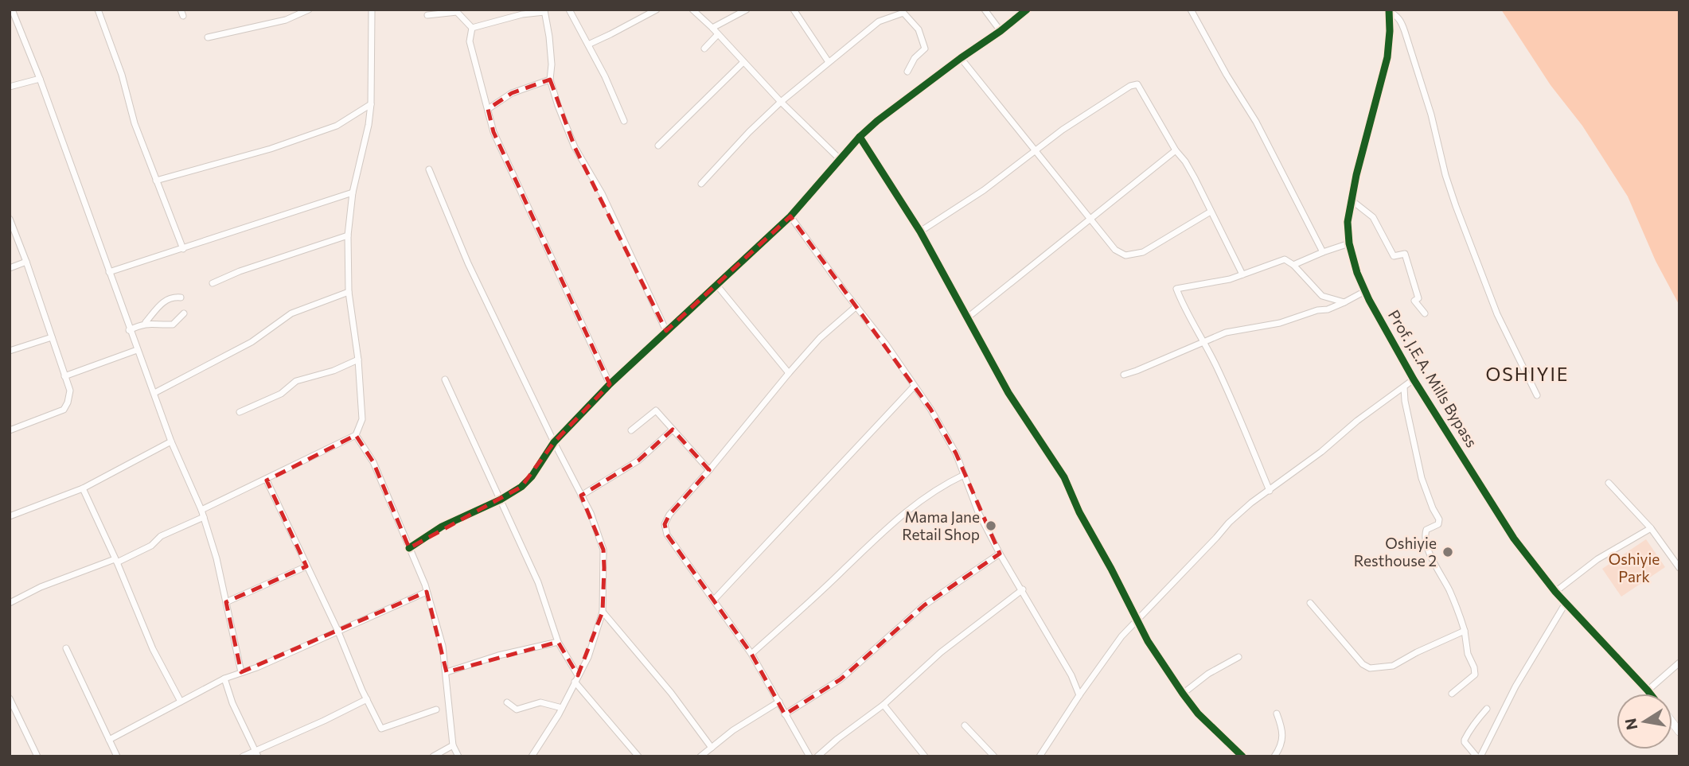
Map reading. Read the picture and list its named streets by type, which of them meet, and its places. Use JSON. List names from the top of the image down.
{
  "streets": {
    "street": ["Prof. J.E.A. Mills Bypass"]
  },
  "districts": ["OSHIYIE"],
  "parks": ["Oshiyie Park"],
  "places": ["Mama Jane Retail Shop", "Oshiyie Resthouse 2"],
  "north": "left"
}
